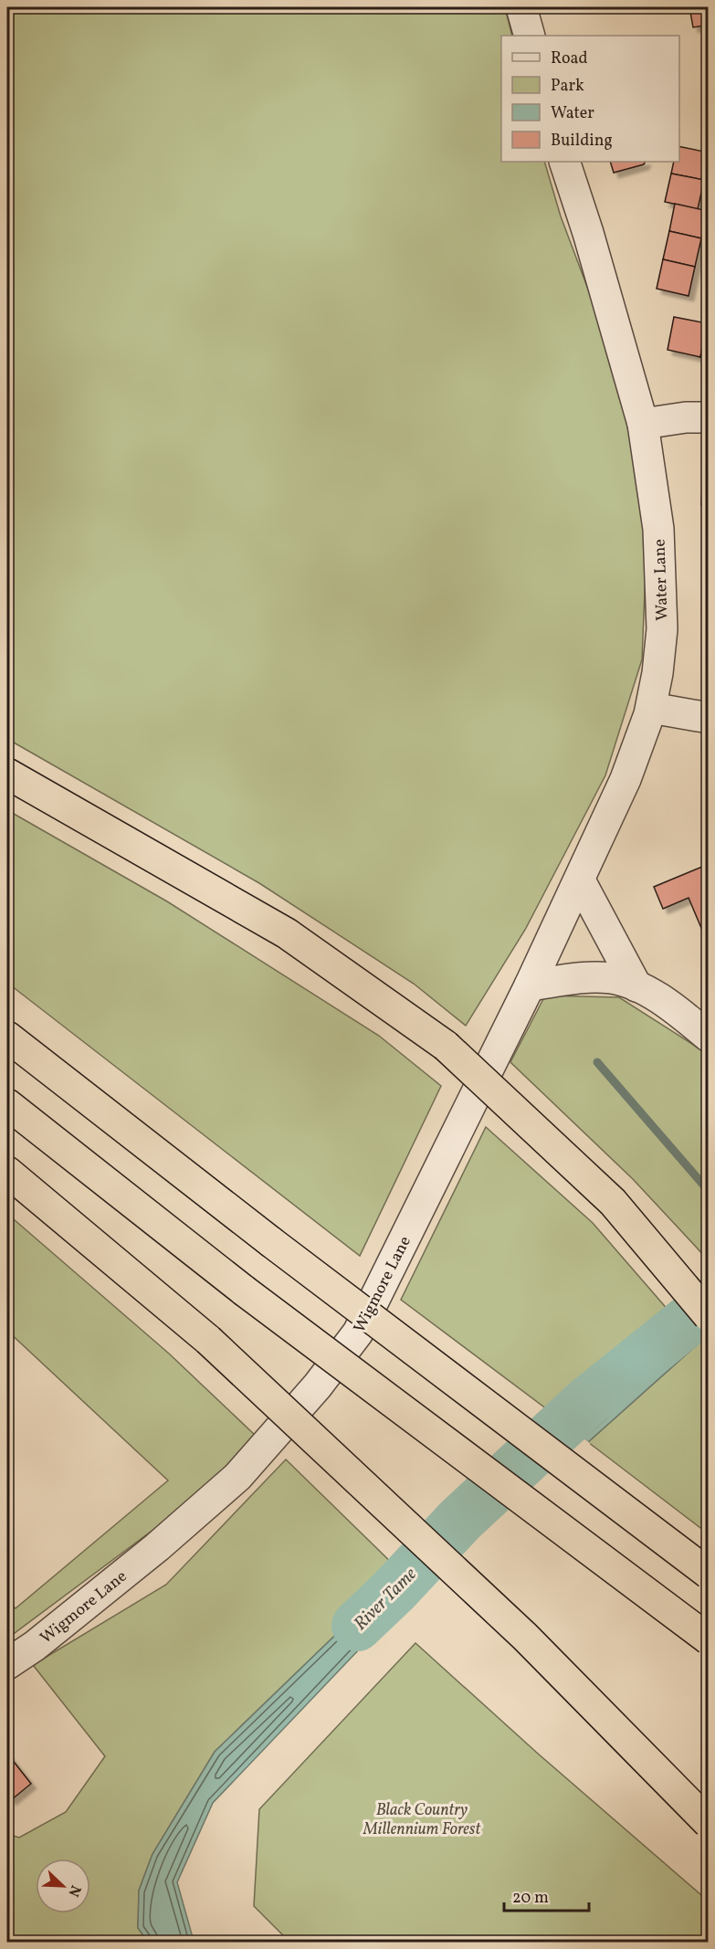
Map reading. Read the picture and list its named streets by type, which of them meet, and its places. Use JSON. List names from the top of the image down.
{
  "streets": {
    "street": ["Water Lane", "Wigmore Lane"]
  },
  "crossings": [
    ["Water Lane", "Wigmore Lane"]
  ],
  "water": ["River Tame"],
  "parks": ["Black Country Millennium Forest"],
  "legend": [
    "Road",
    "Park",
    "Water",
    "Building"
  ],
  "scale_bar": "20 m",
  "north": "bottom right"
}
